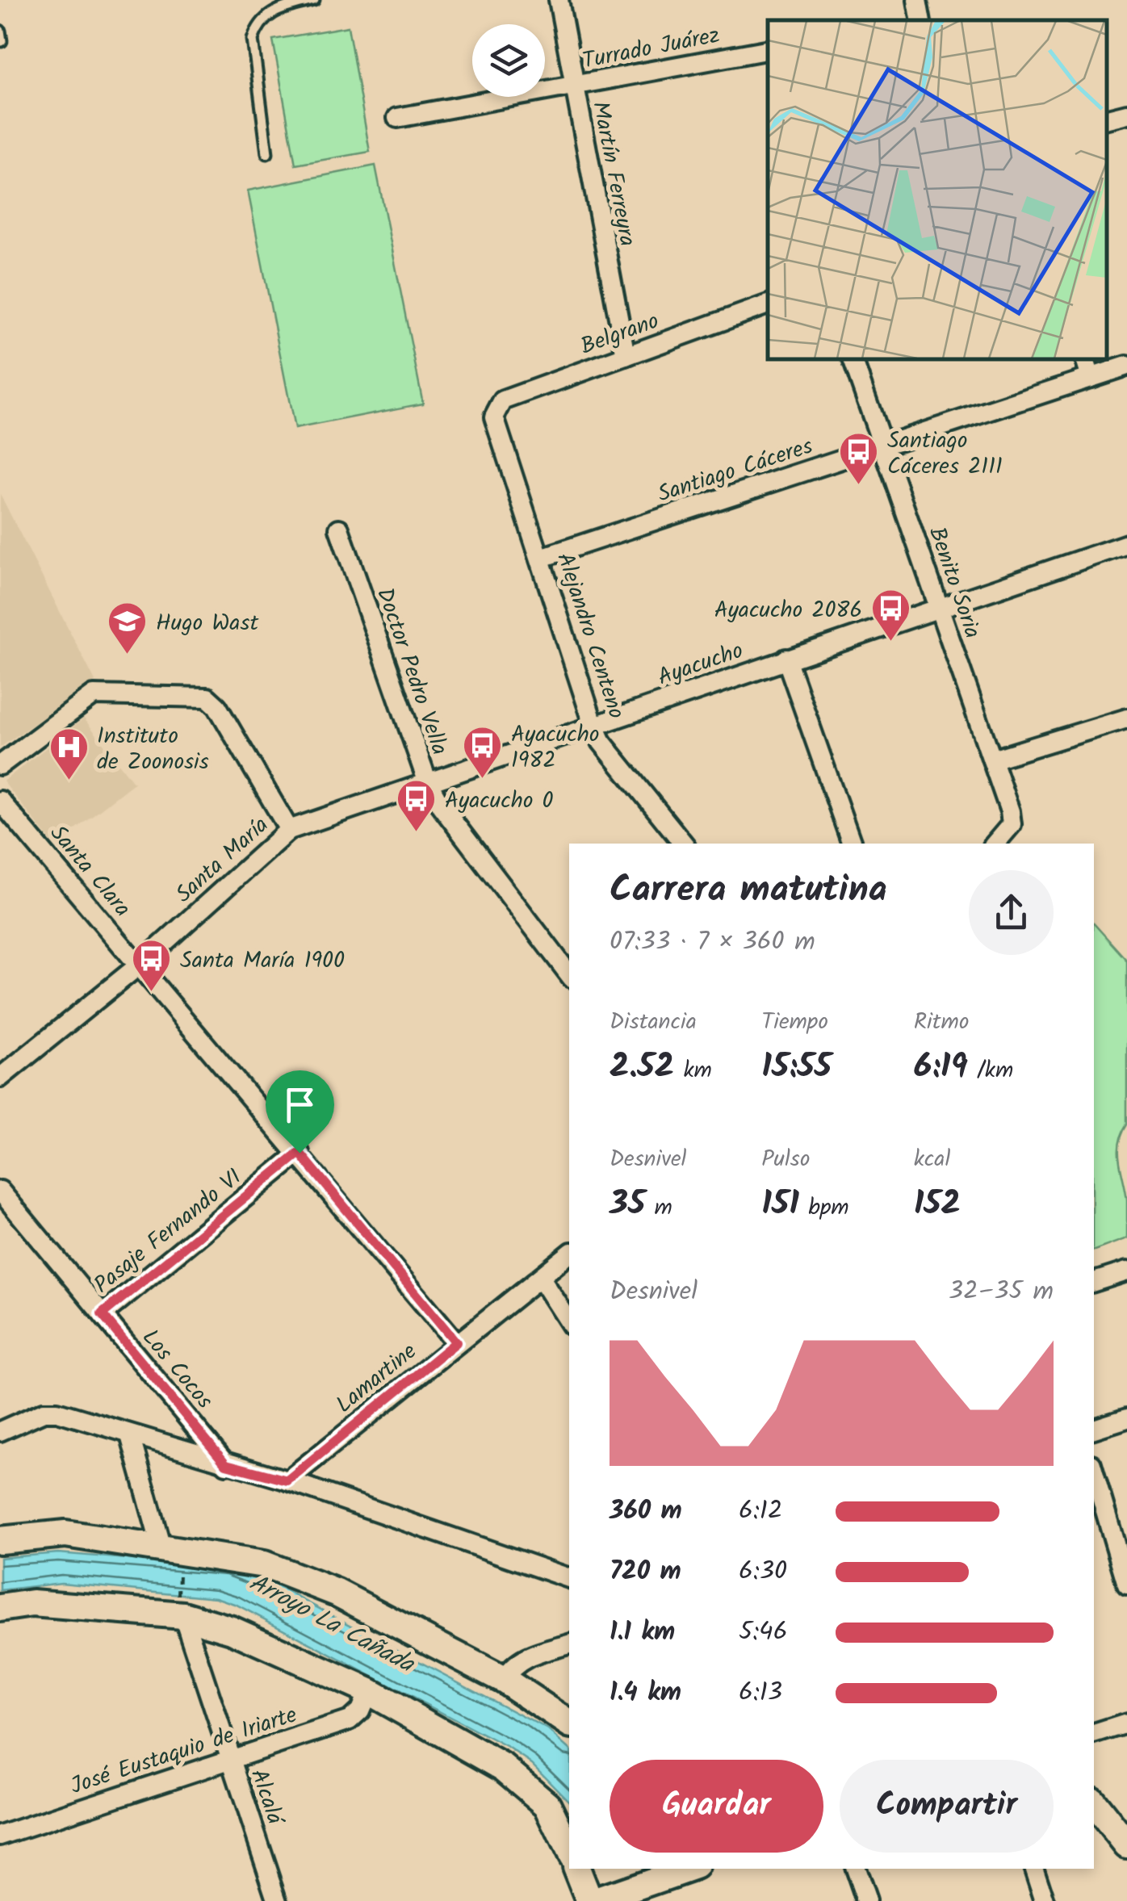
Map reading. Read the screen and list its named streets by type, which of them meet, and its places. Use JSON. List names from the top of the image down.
{
  "streets": {
    "street": [
      "Turrado Juárez",
      "Martín Ferreyra",
      "Belgrano",
      "Santiago Cáceres",
      "Benito Soria",
      "Alejandro Centeno",
      "Ayacucho",
      "Doctor Pedro Vella",
      "Santa María",
      "Santa Clara",
      "Pasaje Fernando VI",
      "Los Cocos",
      "Lamartine",
      "José Eustaquio de Iriarte",
      "Alcalá"
    ]
  },
  "crossings": [
    ["Turrado Juárez", "Martín Ferreyra"],
    ["Martín Ferreyra", "Belgrano"],
    ["Belgrano", "Alejandro Centeno"],
    ["Santiago Cáceres", "Benito Soria"],
    ["Santiago Cáceres", "Alejandro Centeno"],
    ["Benito Soria", "Ayacucho"],
    ["Alejandro Centeno", "Ayacucho"],
    ["Ayacucho", "Doctor Pedro Vella"],
    ["Ayacucho", "Santa María"],
    ["Santa María", "Santa Clara"],
    ["Santa Clara", "Pasaje Fernando VI"],
    ["Santa Clara", "Lamartine"],
    ["Pasaje Fernando VI", "Los Cocos"],
    ["José Eustaquio de Iriarte", "Alcalá"]
  ],
  "water": ["Arroyo La Cañada"],
  "places": {
    "bus stop": [
      "Santiago Cáceres 2111",
      "Ayacucho 2086",
      "Ayacucho 1982",
      "Ayacucho 0",
      "Santa María 1900"
    ],
    "school or university": ["Hugo Wast"],
    "hospital": ["Instituto de Zoonosis"]
  },
  "page": {
    "heading": ["Carrera matutina", "07:33 · 7 × 360 m"],
    "stats": [
      ["Distancia", "2.52 km"],
      ["Tiempo", "15:55"],
      ["Ritmo", "6:19 /km"],
      ["Desnivel", "35 m"],
      ["Pulso", "151 bpm"],
      ["kcal", "152"]
    ],
    "chart": ["Desnivel", "32–35 m"],
    "list": [
      {
        "name": "360 m",
        "note": "6:12"
      },
      {
        "name": "720 m",
        "note": "6:30"
      },
      {
        "name": "1.1 km",
        "note": "5:46"
      },
      {
        "name": "1.4 km",
        "note": "6:13"
      }
    ],
    "buttons": ["Guardar", "Compartir"]
  }
}
